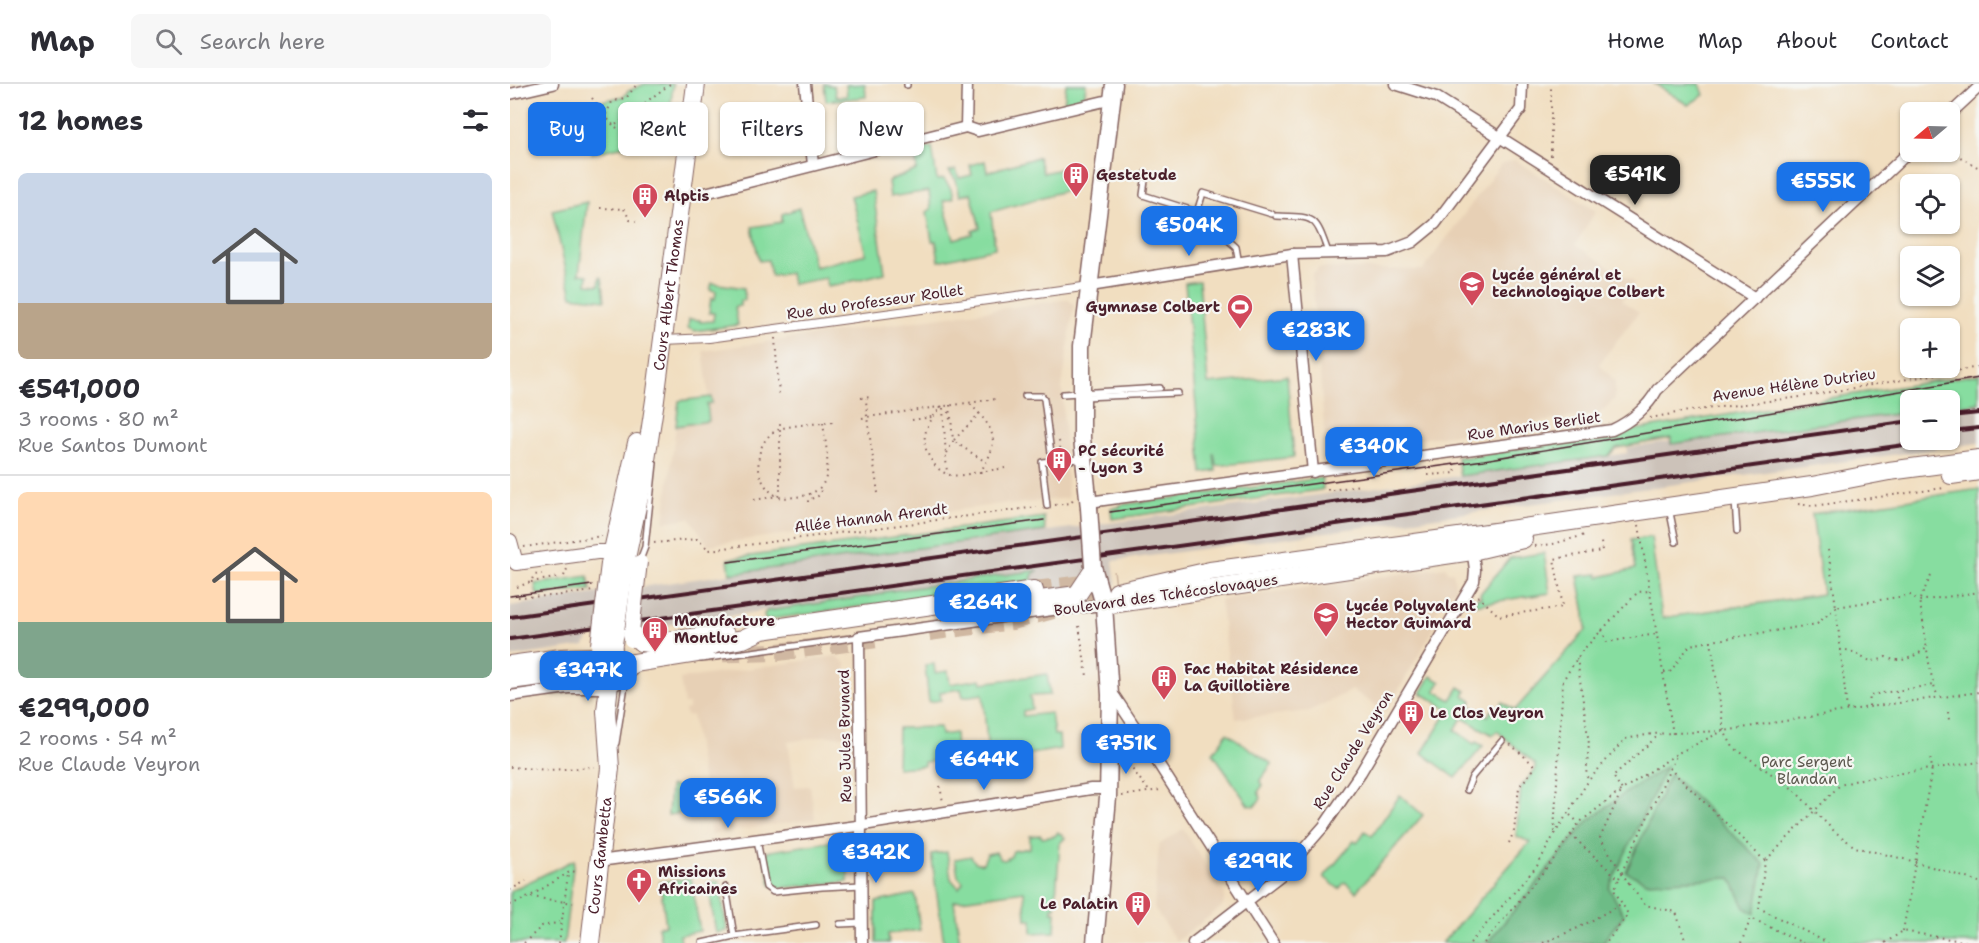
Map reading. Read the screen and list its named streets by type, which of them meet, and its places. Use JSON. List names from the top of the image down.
{
  "streets": {
    "main road": ["Cours Albert Thomas", "Boulevard des Tchécoslovaques", "Cours Gambetta"],
    "street": [
      "Rue du Professeur Rollet",
      "Rue Marius Berliet",
      "Rue Jules Brunard",
      "Rue Claude Veyron"
    ],
    "path": ["Avenue Hélène Dutrieu", "Allée Hannah Arendt"]
  },
  "crossings": [
    ["Cours Albert Thomas", "Rue du Professeur Rollet"],
    ["Cours Albert Thomas", "Cours Gambetta"],
    ["Rue Marius Berliet", "Allée Hannah Arendt"],
    ["Boulevard des Tchécoslovaques", "Rue Jules Brunard"],
    ["Boulevard des Tchécoslovaques", "Rue Claude Veyron"],
    ["Boulevard des Tchécoslovaques", "Cours Gambetta"]
  ],
  "parks": ["Parc Sergent Blandan"],
  "places": {
    "building": [
      "Gestetude",
      "Alptis",
      "PC sécurité - Lyon 3",
      "Manufacture Montluc",
      "Fac Habitat Résidence La Guillotière",
      "Le Clos Veyron",
      "Le Palatin"
    ],
    "school or university": ["Lycée général et technologique Colbert", "Lycée Polyvalent Hector Guimard"],
    "sports": ["Gymnase Colbert"],
    "church": ["Missions Africaines"]
  },
  "north": "left",
  "page": {
    "header": "Map",
    "search": "Search here",
    "nav": [
      "Home",
      "Map",
      "About",
      "Contact"
    ],
    "heading": "12 homes",
    "map_buttons": ["+", "−"],
    "chip": [
      "Buy",
      "Rent",
      "Filters",
      "New"
    ],
    "price": [
      "€541K",
      "€555K",
      "€504K",
      "€283K",
      "€340K",
      "€264K",
      "€347K",
      "€751K",
      "€644K",
      "€566K",
      "€342K",
      "€299K"
    ],
    "list": [
      {
        "name": "€541,000",
        "note": "3 rooms · 80 m² · Rue Santos Dumont"
      },
      {
        "name": "€299,000",
        "note": "2 rooms · 54 m² · Rue Claude Veyron"
      }
    ]
  }
}
